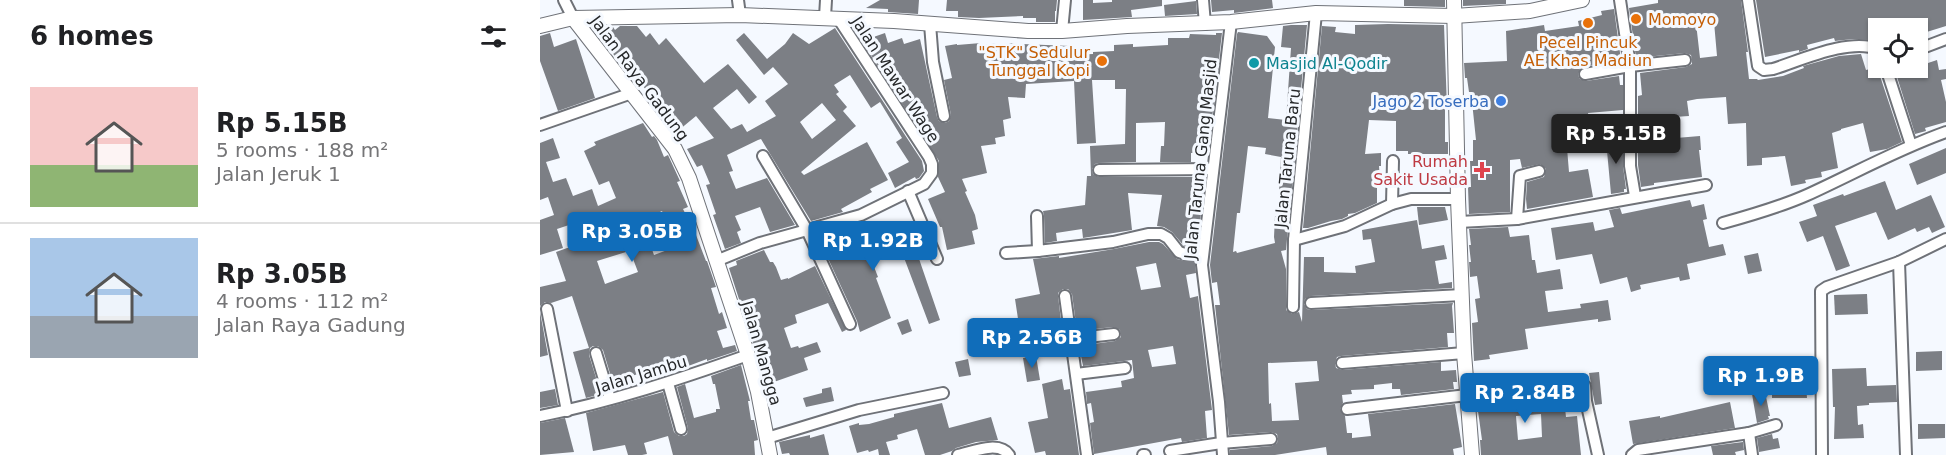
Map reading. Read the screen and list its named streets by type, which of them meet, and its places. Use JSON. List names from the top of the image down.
{
  "streets": {
    "street": [
      "Jalan Raya Gadung",
      "Jalan Mawar Wage",
      "Jalan Taruna Baru",
      "Jalan Taruna Gang Masjid",
      "Jalan Mangga",
      "Jalan Jambu"
    ]
  },
  "crossings": [
    ["Jalan Raya Gadung", "Jalan Mawar Wage"],
    ["Jalan Raya Gadung", "Jalan Mangga"],
    ["Jalan Mawar Wage", "Jalan Mangga"],
    ["Jalan Mangga", "Jalan Jambu"]
  ],
  "places": {
    "other": [
      "Momoyo",
      "Pecel Pincuk AE Khas Madiun",
      "\"STK\" Sedulur Tunggal Kopi",
      "Masjid Al-Qodir",
      "Jago 2 Toserba"
    ],
    "health": ["Rumah Sakit Usada"]
  },
  "page": {
    "heading": "6 homes",
    "list": [
      {
        "name": "Rp 5.15B",
        "note": "5 rooms · 188 m² · Jalan Jeruk 1"
      },
      {
        "name": "Rp 3.05B",
        "note": "4 rooms · 112 m² · Jalan Raya Gadung"
      }
    ],
    "price": [
      "Rp 5.15B",
      "Rp 3.05B",
      "Rp 1.92B",
      "Rp 2.56B",
      "Rp 1.9B",
      "Rp 2.84B"
    ]
  }
}
